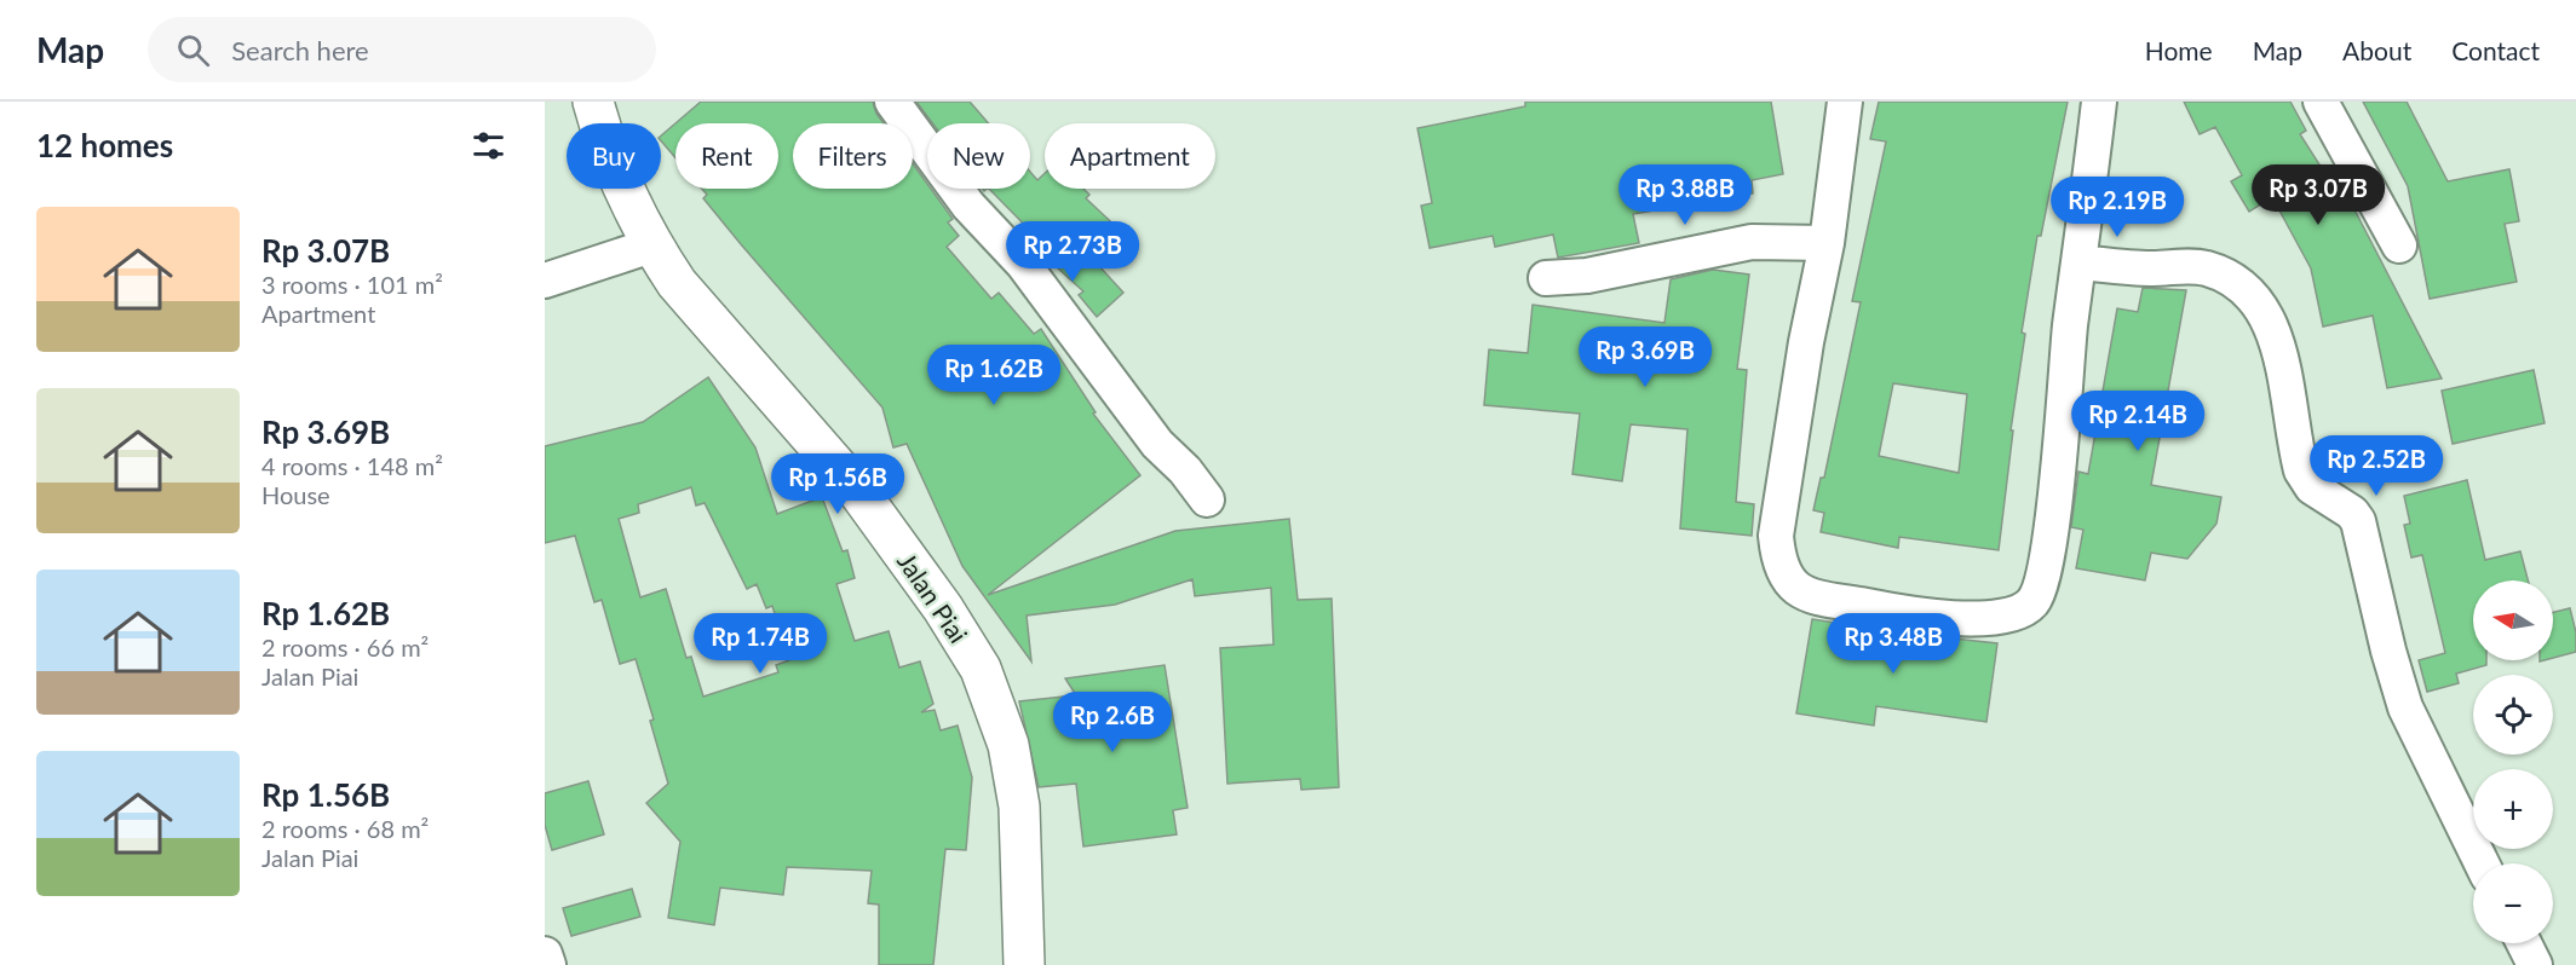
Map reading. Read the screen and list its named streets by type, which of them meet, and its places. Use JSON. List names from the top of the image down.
{
  "streets": {
    "street": ["Jalan Piai"]
  },
  "north": "left",
  "page": {
    "header": "Map",
    "search": "Search here",
    "nav": [
      "Home",
      "Map",
      "About",
      "Contact"
    ],
    "heading": "12 homes",
    "chip": [
      "Buy",
      "Rent",
      "Filters",
      "New",
      "Apartment"
    ],
    "price": [
      "Rp 3.88B",
      "Rp 3.07B",
      "Rp 2.19B",
      "Rp 2.73B",
      "Rp 3.69B",
      "Rp 1.62B",
      "Rp 2.14B",
      "Rp 2.52B",
      "Rp 1.56B",
      "Rp 1.74B",
      "Rp 3.48B",
      "Rp 2.6B"
    ],
    "list": [
      {
        "name": "Rp 3.07B",
        "note": "3 rooms · 101 m² · Apartment"
      },
      {
        "name": "Rp 3.69B",
        "note": "4 rooms · 148 m² · House"
      },
      {
        "name": "Rp 1.62B",
        "note": "2 rooms · 66 m² · Jalan Piai"
      },
      {
        "name": "Rp 1.56B",
        "note": "2 rooms · 68 m² · Jalan Piai"
      }
    ],
    "map_buttons": ["+", "−"]
  }
}
